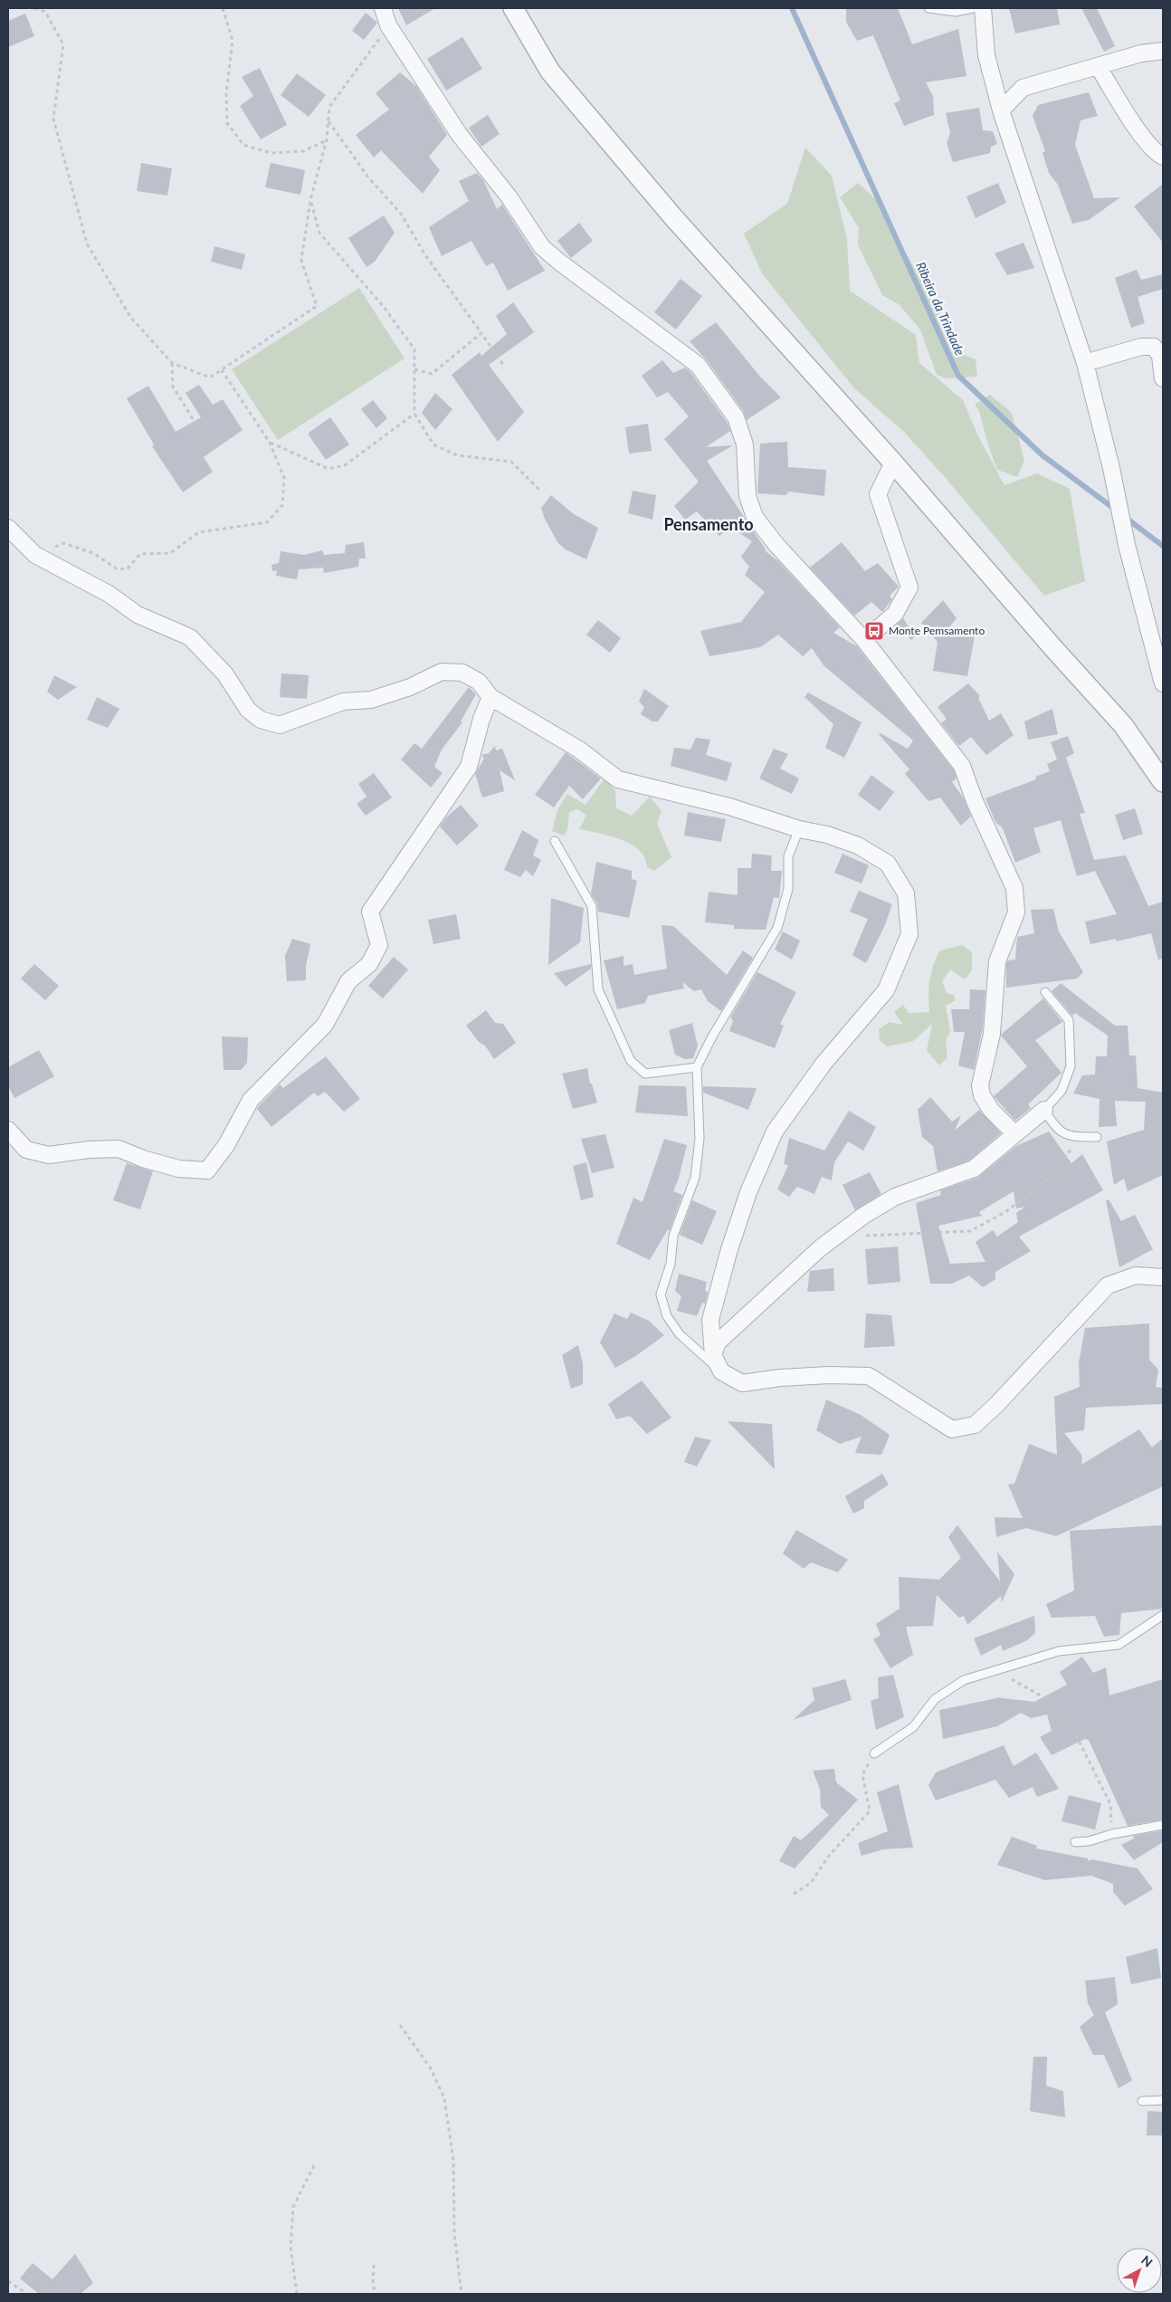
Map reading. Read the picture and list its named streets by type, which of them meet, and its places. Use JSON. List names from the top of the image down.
{
  "districts": ["Pensamento"],
  "water": ["Ribeira da Trindade"],
  "places": {
    "bus stop": ["Monte Pemsamento"]
  },
  "north": "top right"
}
